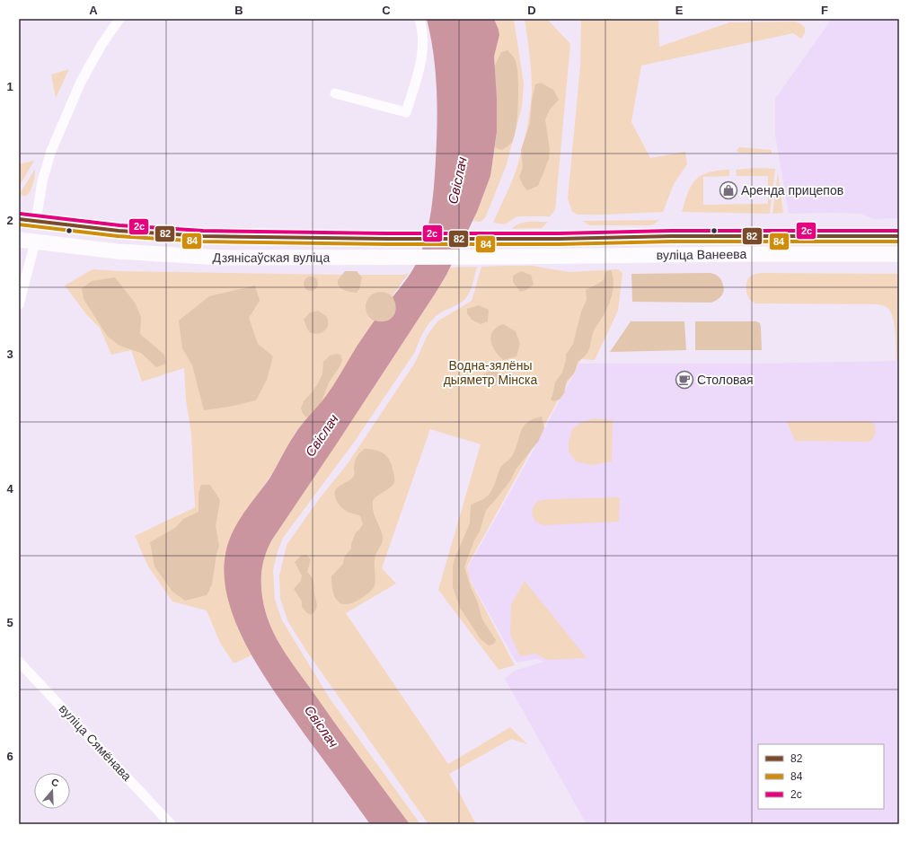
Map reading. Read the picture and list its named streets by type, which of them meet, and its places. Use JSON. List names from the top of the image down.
{
  "streets": {
    "main road": ["вуліца Ванеева", "Дзянісаўская вуліца"],
    "street": ["вуліца Сямёнава"]
  },
  "crossings": [
    ["вуліца Ванеева", "Дзянісаўская вуліца"]
  ],
  "water": ["Свіслач"],
  "parks": ["Водна-зялёны дыяметр Мінска"],
  "places": {
    "shop": ["Аренда прицепов"],
    "cafe": ["Столовая"]
  },
  "lines": ["transit line 2с", "transit line 82", "transit line 84"],
  "legend": ["82", "84", "2с"],
  "north": "top",
  "grid": {
    "columns": [
      "A",
      "B",
      "C",
      "D",
      "E",
      "F"
    ],
    "rows": [
      "1",
      "2",
      "3",
      "4",
      "5",
      "6"
    ]
  }
}
